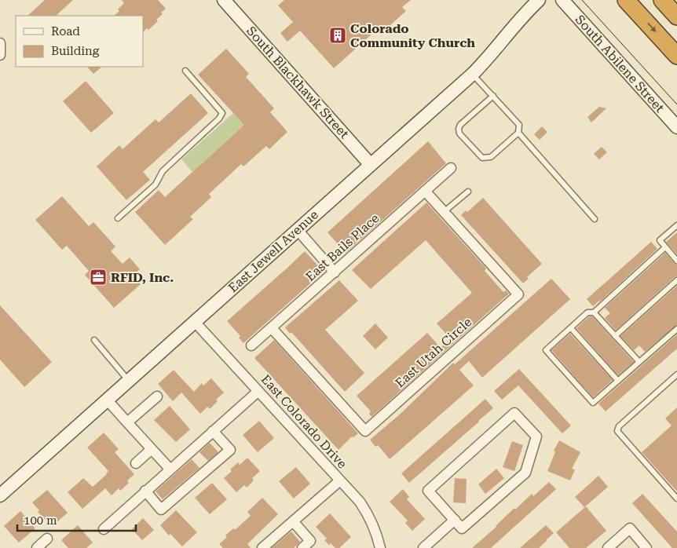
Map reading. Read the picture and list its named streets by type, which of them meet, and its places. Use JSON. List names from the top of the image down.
{
  "streets": {
    "street": [
      "South Abilene Street",
      "South Blackhawk Street",
      "East Bails Place",
      "East Jewell Avenue",
      "East Utah Circle",
      "East Colorado Drive"
    ]
  },
  "crossings": [
    ["South Blackhawk Street", "East Jewell Avenue"],
    ["East Bails Place", "East Utah Circle"],
    ["East Jewell Avenue", "East Colorado Drive"]
  ],
  "places": {
    "building": ["Colorado Community Church"],
    "office": ["RFID, Inc."]
  },
  "legend": ["Road", "Building"],
  "scale_bar": "100 m"
}
